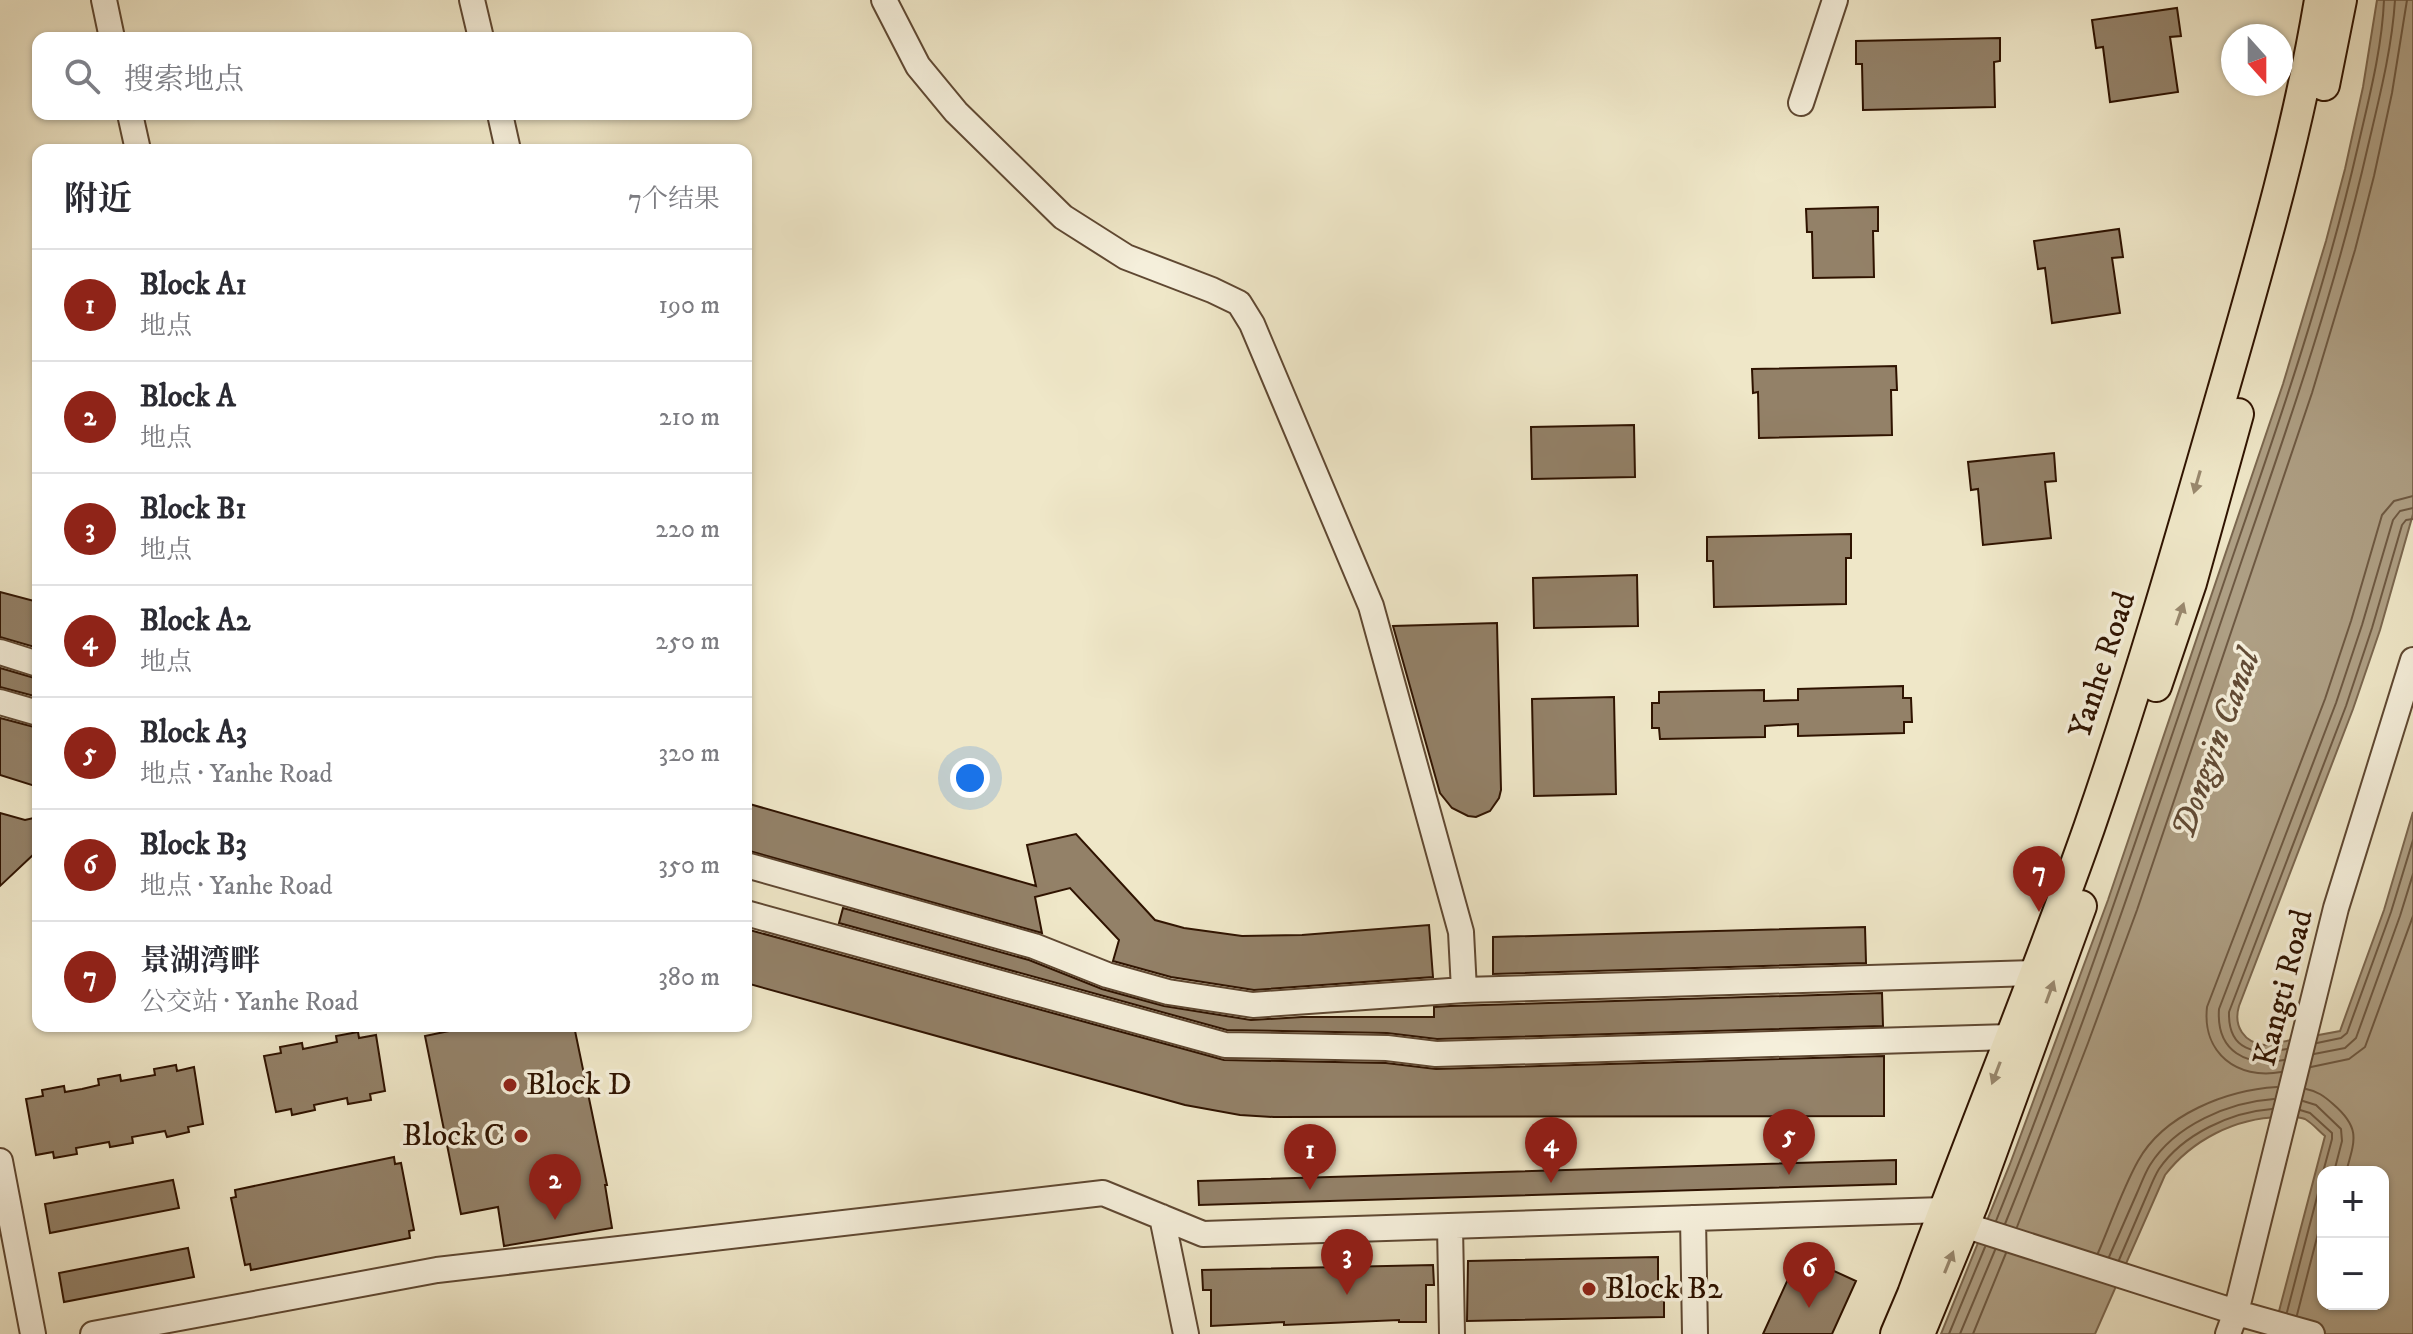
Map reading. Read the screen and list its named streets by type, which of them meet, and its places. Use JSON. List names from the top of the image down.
{
  "streets": {
    "main road": ["Yanhe Road"],
    "street": ["Kangti Road"]
  },
  "water": ["Dongyin Canal"],
  "places": ["Block D", "Block C", "Block B2"],
  "north": "bottom",
  "page": {
    "search": "搜索地点",
    "heading": ["附近", "7个结果"],
    "list": [
      {
        "mark": "1",
        "name": "Block A1",
        "note": "地点",
        "value": "190 m"
      },
      {
        "mark": "2",
        "name": "Block A",
        "note": "地点",
        "value": "210 m"
      },
      {
        "mark": "3",
        "name": "Block B1",
        "note": "地点",
        "value": "220 m"
      },
      {
        "mark": "4",
        "name": "Block A2",
        "note": "地点",
        "value": "250 m"
      },
      {
        "mark": "5",
        "name": "Block A3",
        "note": "地点 · Yanhe Road",
        "value": "320 m"
      },
      {
        "mark": "6",
        "name": "Block B3",
        "note": "地点 · Yanhe Road",
        "value": "350 m"
      },
      {
        "mark": "7",
        "name": "景湖湾畔",
        "note": "公交站 · Yanhe Road",
        "value": "380 m"
      }
    ],
    "pins": [
      "7",
      "5",
      "4",
      "1",
      "2",
      "3",
      "6"
    ],
    "map_buttons": ["+", "−"]
  }
}
